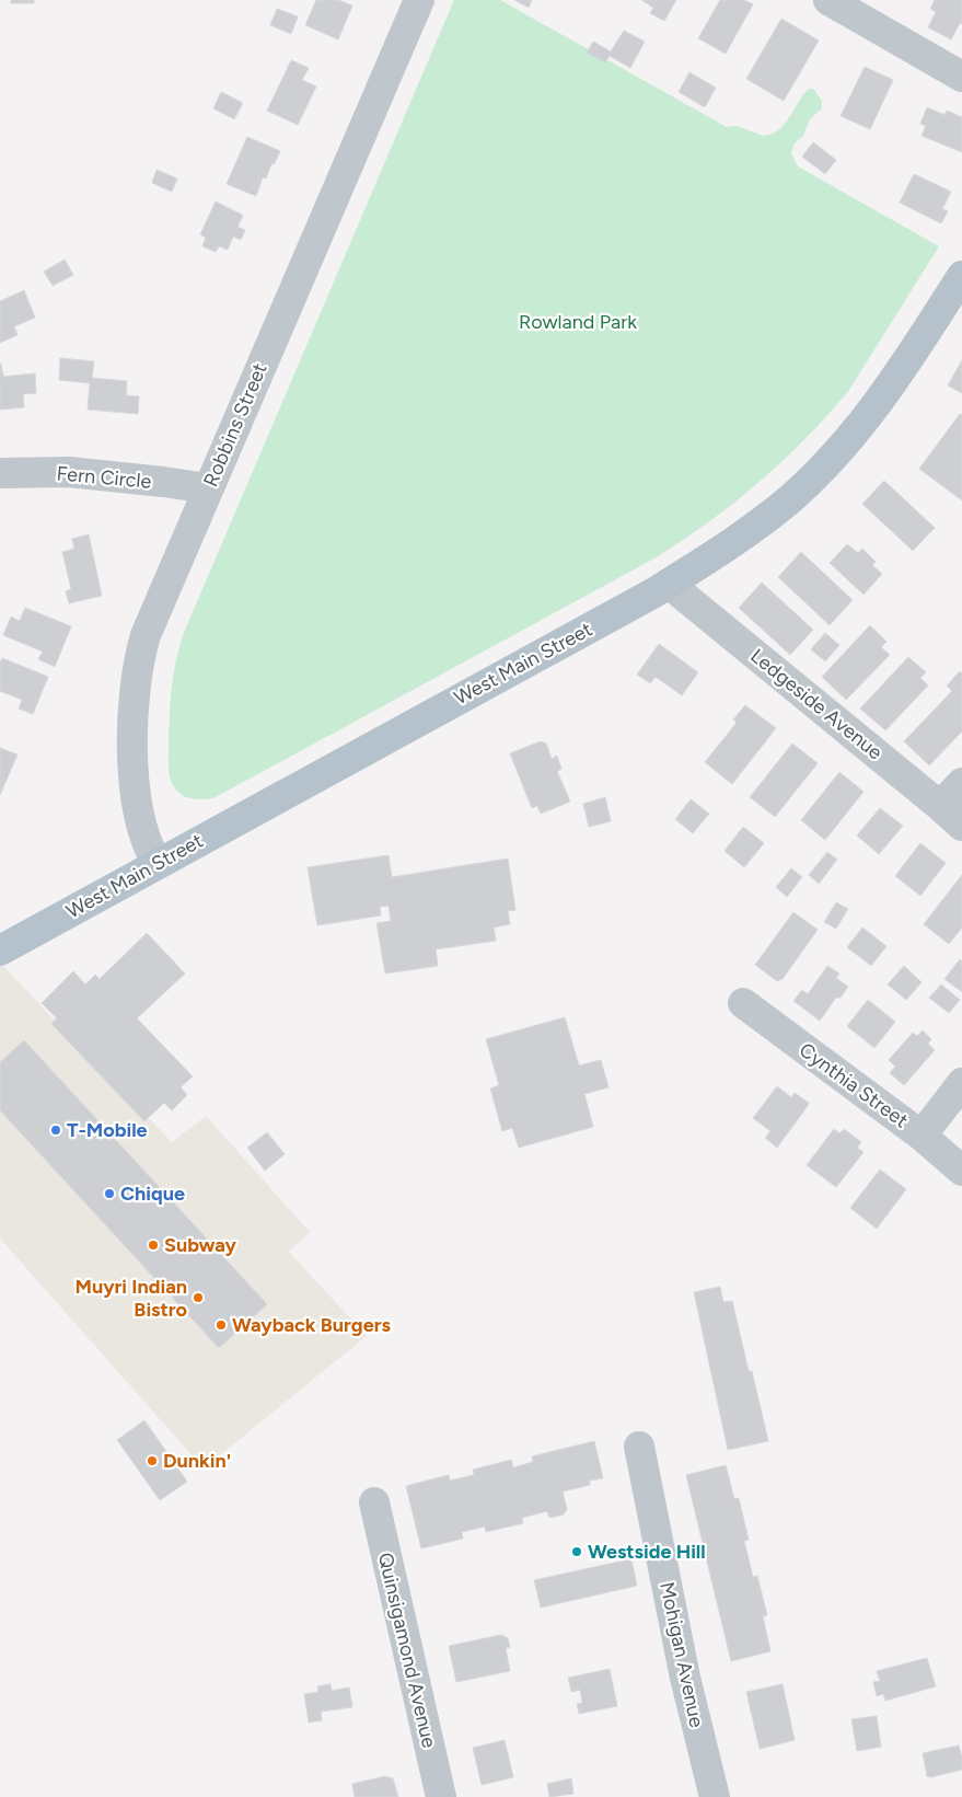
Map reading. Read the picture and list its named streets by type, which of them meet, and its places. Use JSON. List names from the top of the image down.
{
  "streets": {
    "main road": ["West Main Street"],
    "street": [
      "Robbins Street",
      "Fern Circle",
      "Ledgeside Avenue",
      "Cynthia Street",
      "Quinsigamond Avenue",
      "Mohigan Avenue"
    ]
  },
  "crossings": [
    ["Robbins Street", "Fern Circle"],
    ["Robbins Street", "West Main Street"],
    ["West Main Street", "Ledgeside Avenue"]
  ],
  "parks": ["Rowland Park"],
  "places": [
    "T-Mobile",
    "Chique",
    "Subway",
    "Muyri Indian Bistro",
    "Wayback Burgers",
    "Dunkin'",
    "Westside Hill"
  ]
}
